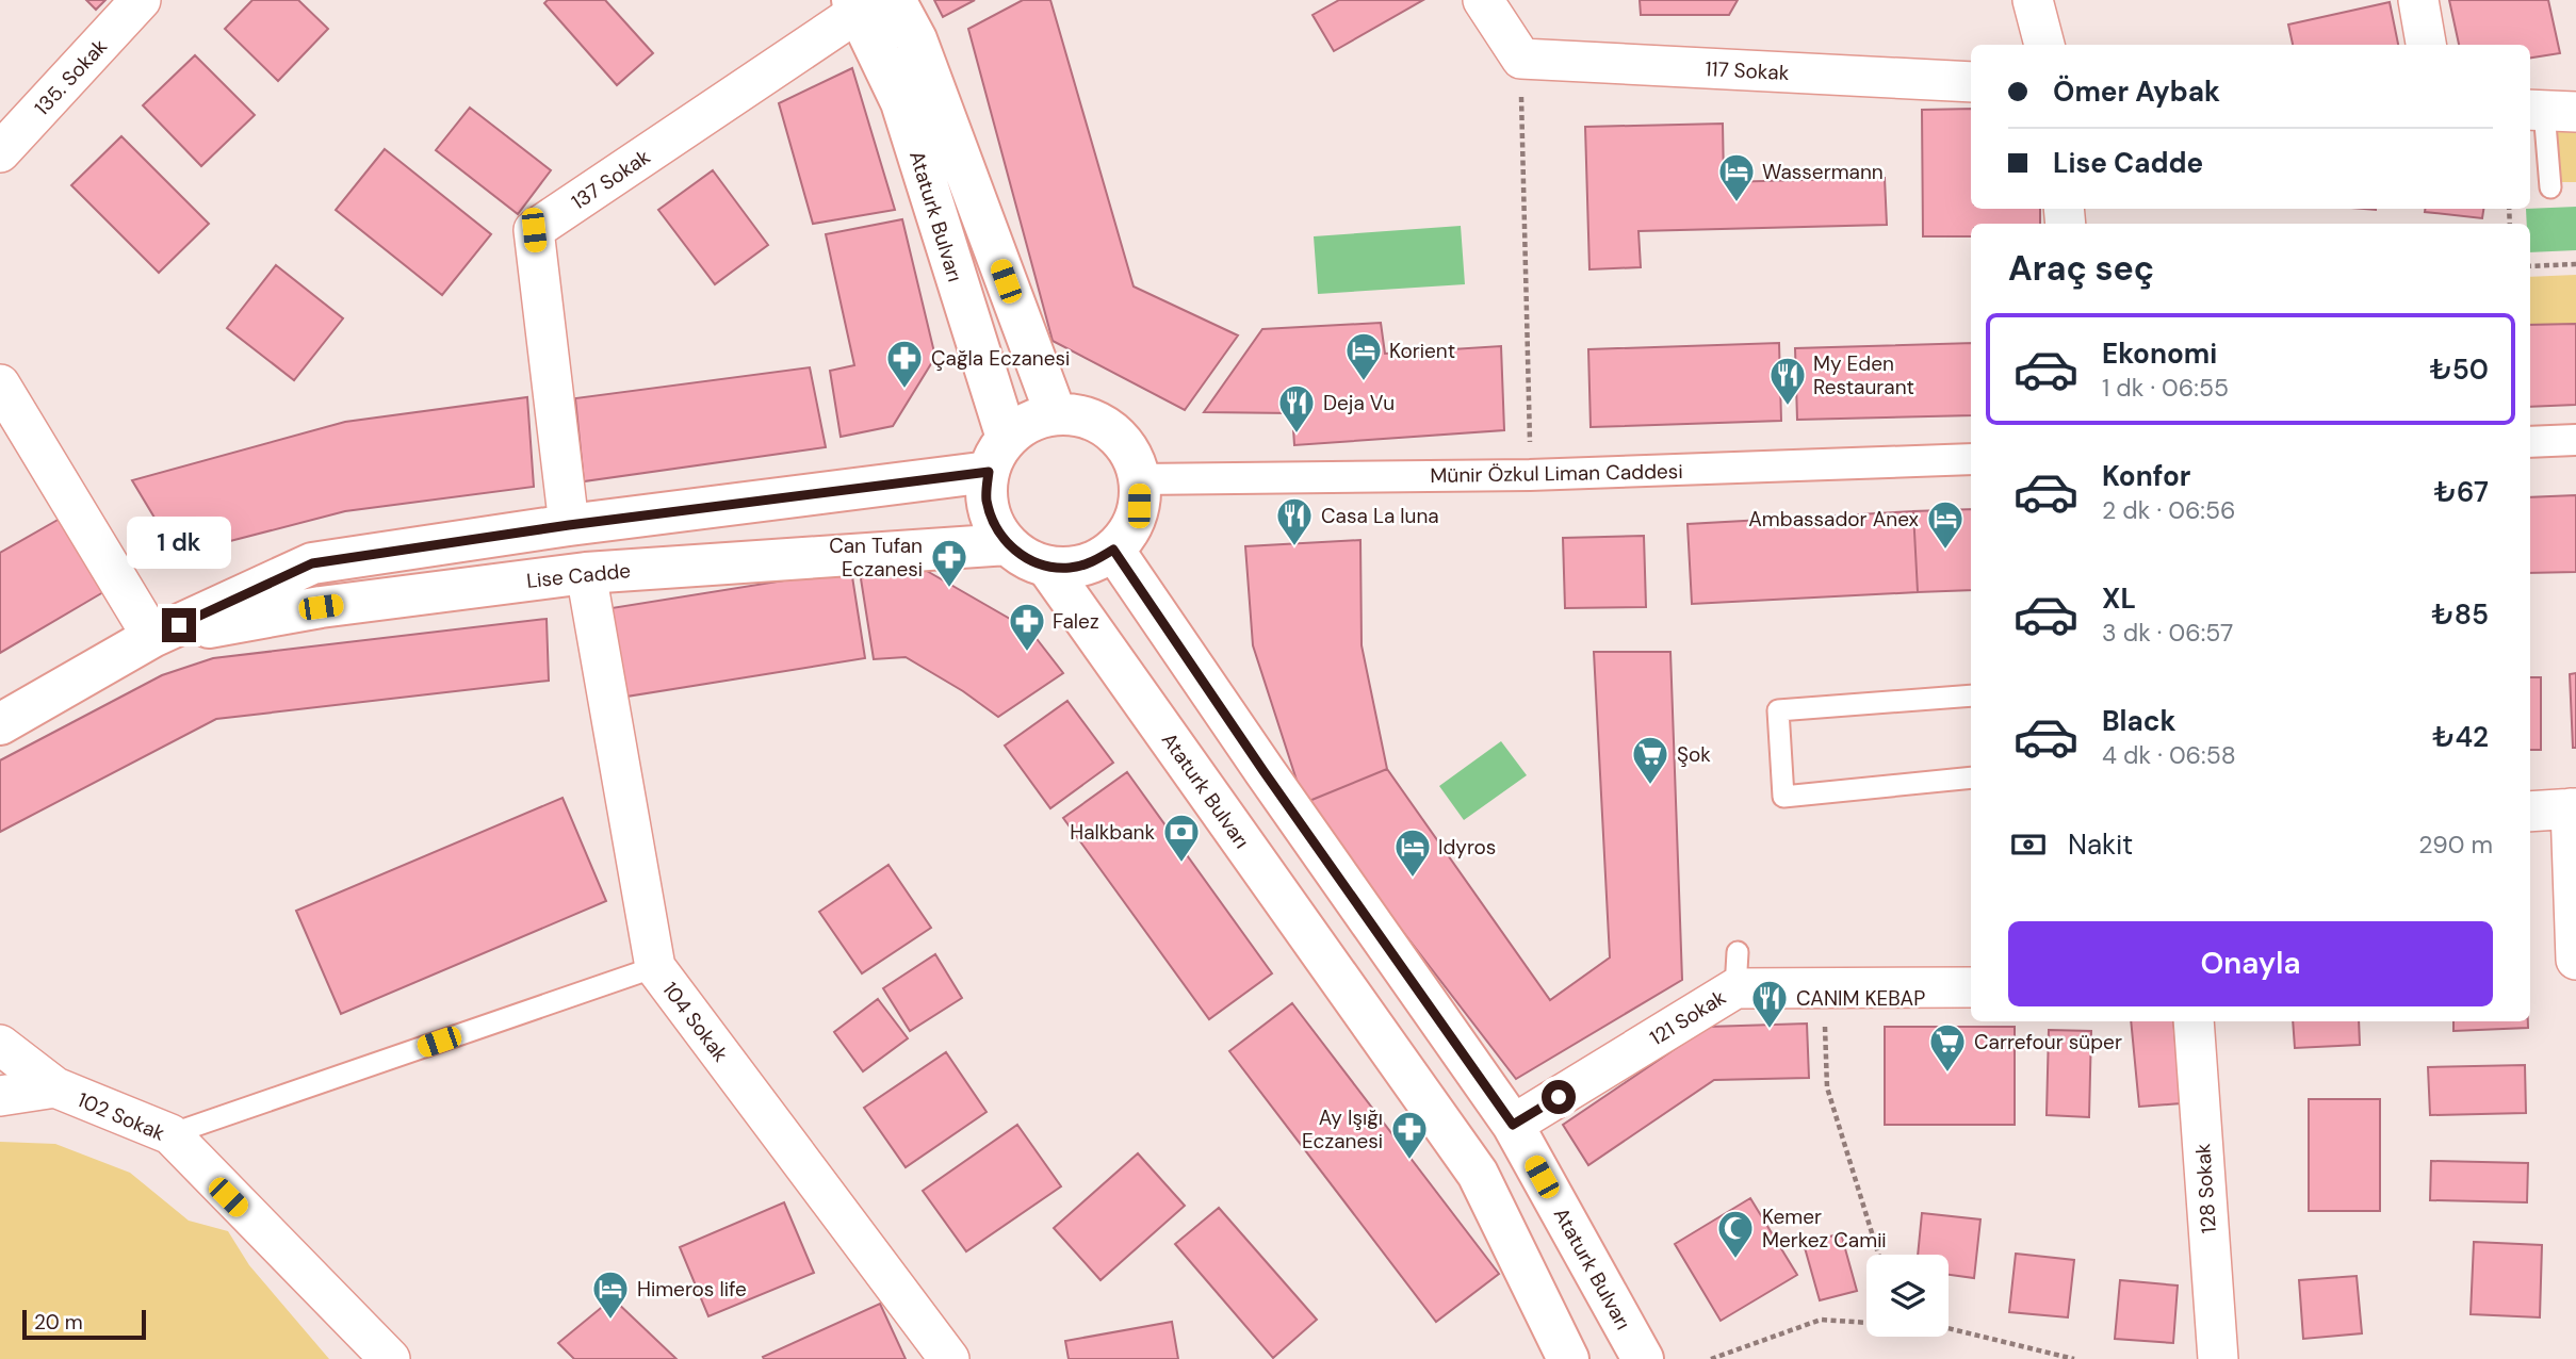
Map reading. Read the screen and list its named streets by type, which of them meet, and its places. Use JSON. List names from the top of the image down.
{
  "streets": {
    "main road": ["Ataturk Bulvarı", "Lise Cadde"],
    "street": [
      "117 Sokak",
      "135. Sokak",
      "137 Sokak",
      "Münir Özkul Liman Caddesi",
      "121 Sokak",
      "104 Sokak",
      "102 Sokak",
      "128 Sokak"
    ]
  },
  "crossings": [
    ["137 Sokak", "Ataturk Bulvarı"],
    ["137 Sokak", "Lise Cadde"],
    ["Ataturk Bulvarı", "Münir Özkul Liman Caddesi"],
    ["Ataturk Bulvarı", "Lise Cadde"],
    ["Ataturk Bulvarı", "121 Sokak"],
    ["Münir Özkul Liman Caddesi", "Lise Cadde"],
    ["Lise Cadde", "104 Sokak"]
  ],
  "places": {
    "hotel": [
      "Wassermann",
      "Korient",
      "Ambassador Anex",
      "Idyros",
      "Himeros life"
    ],
    "pharmacy": [
      "Çağla Eczanesi",
      "Can Tufan Eczanesi",
      "Falez",
      "Ay Işığı Eczanesi"
    ],
    "restaurant": [
      "My Eden Restaurant",
      "Deja Vu",
      "Casa La luna",
      "CANIM KEBAP"
    ],
    "supermarket": ["Şok", "Carrefour süper"],
    "bank": ["Halkbank"],
    "mosque": ["Kemer Merkez Camii"]
  },
  "scale_bar": "20 m",
  "page": {
    "banner": ["Ömer Aybak", "Lise Cadde"],
    "heading": "Araç seç",
    "list": [
      {
        "name": "Ekonomi",
        "note": "1 dk · 06:55",
        "value": "₺50"
      },
      {
        "name": "Konfor",
        "note": "2 dk · 06:56",
        "value": "₺67"
      },
      {
        "name": "XL",
        "note": "3 dk · 06:57",
        "value": "₺85"
      },
      {
        "name": "Black",
        "note": "4 dk · 06:58",
        "value": "₺42"
      }
    ],
    "bubble": "1 dk",
    "pay": ["Nakit", "290 m"],
    "buttons": "Onayla",
    "scale": "20 m"
  }
}
